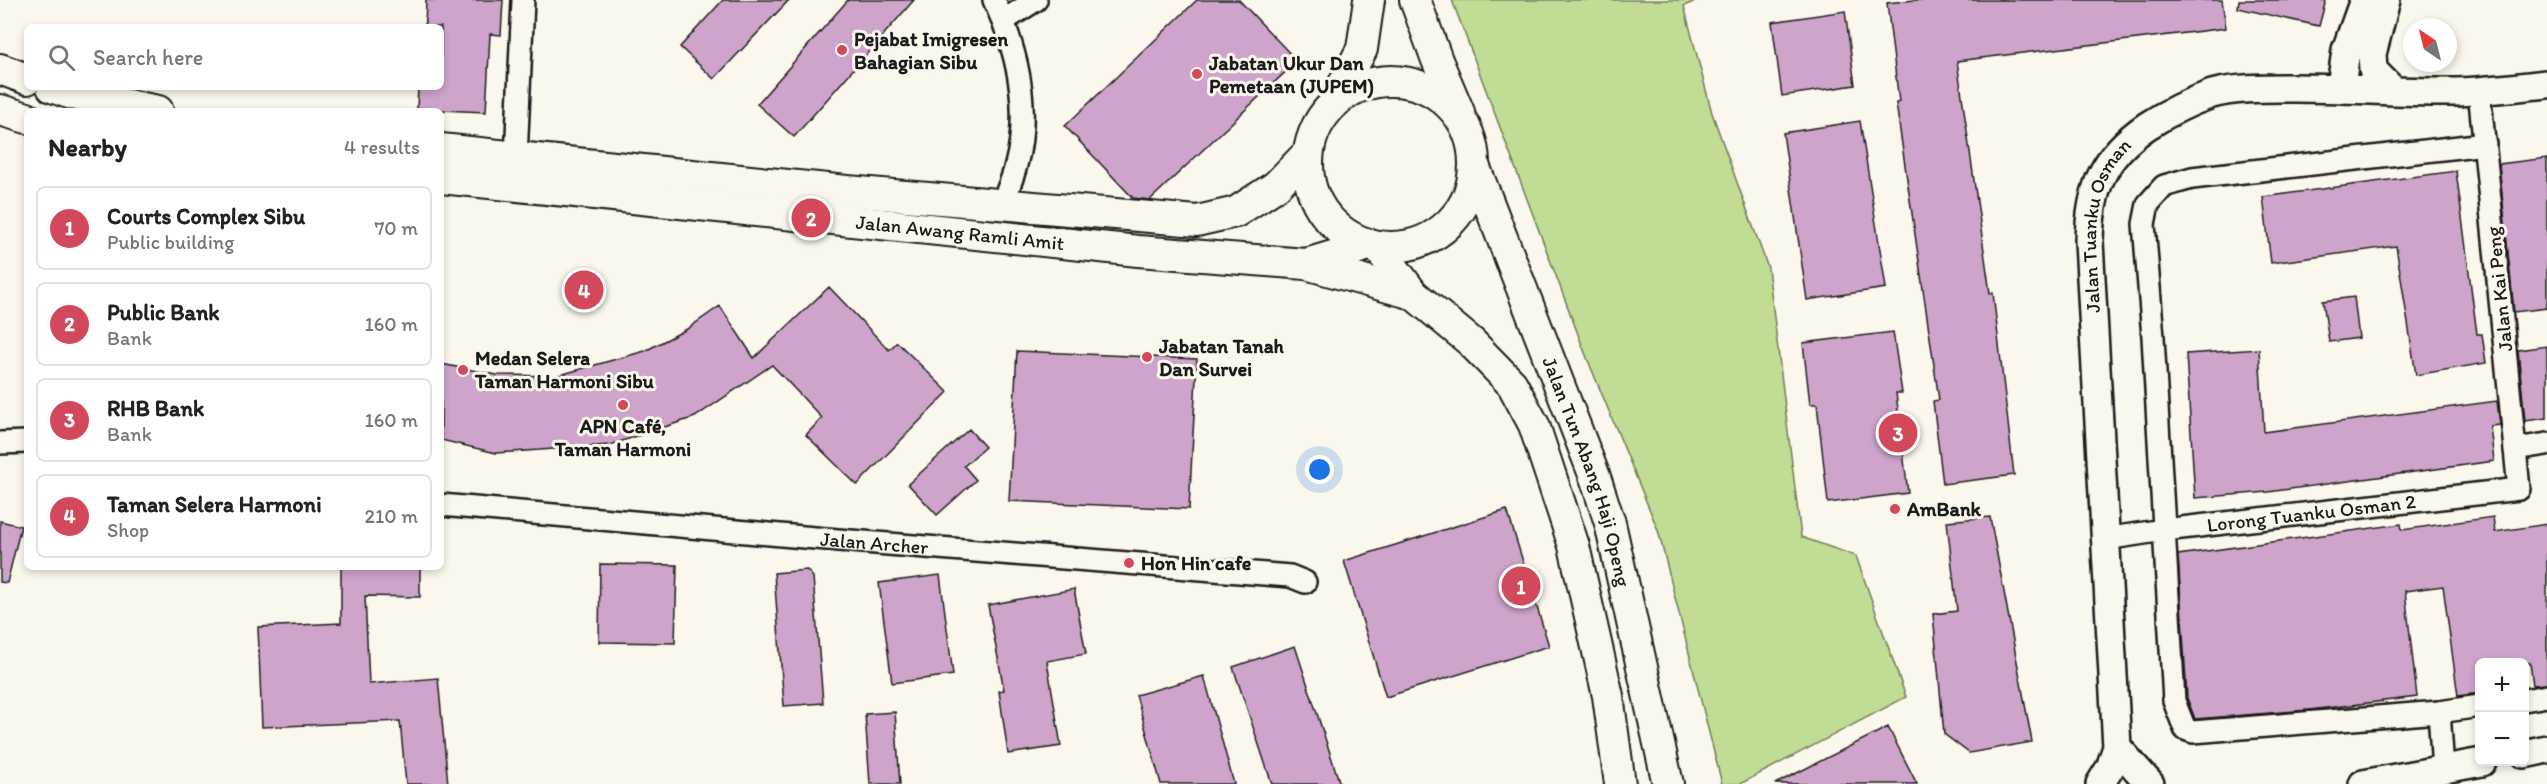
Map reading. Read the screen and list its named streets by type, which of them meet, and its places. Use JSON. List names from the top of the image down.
{
  "streets": {
    "main road": ["Jalan Awang Ramli Amit", "Jalan Tun Abang Haji Openg"],
    "street": [
      "Jalan Tuanku Osman",
      "Jalan Kai Peng",
      "Lorong Tuanku Osman 2",
      "Jalan Archer"
    ]
  },
  "crossings": [
    ["Jalan Tuanku Osman", "Jalan Kai Peng"],
    ["Jalan Tuanku Osman", "Lorong Tuanku Osman 2"],
    ["Jalan Awang Ramli Amit", "Jalan Tun Abang Haji Openg"],
    ["Jalan Kai Peng", "Lorong Tuanku Osman 2"]
  ],
  "places": [
    "Pejabat Imigresen Bahagian Sibu",
    "Jabatan Ukur Dan Pemetaan (JUPEM)",
    "Jabatan Tanah Dan Survei",
    "Medan Selera Taman Harmoni Sibu",
    "APN Café, Taman Harmoni",
    "AmBank",
    "Hon Hin cafe"
  ],
  "north": "top left",
  "page": {
    "search": "Search here",
    "heading": ["Nearby", "4 results"],
    "list": [
      {
        "mark": "1",
        "name": "Courts Complex Sibu",
        "note": "Public building",
        "value": "70 m"
      },
      {
        "mark": "2",
        "name": "Public Bank",
        "note": "Bank",
        "value": "160 m"
      },
      {
        "mark": "3",
        "name": "RHB Bank",
        "note": "Bank",
        "value": "160 m"
      },
      {
        "mark": "4",
        "name": "Taman Selera Harmoni",
        "note": "Shop",
        "value": "210 m"
      }
    ],
    "pins": [
      "2",
      "4",
      "3",
      "1"
    ],
    "map_buttons": ["+", "−"]
  }
}
